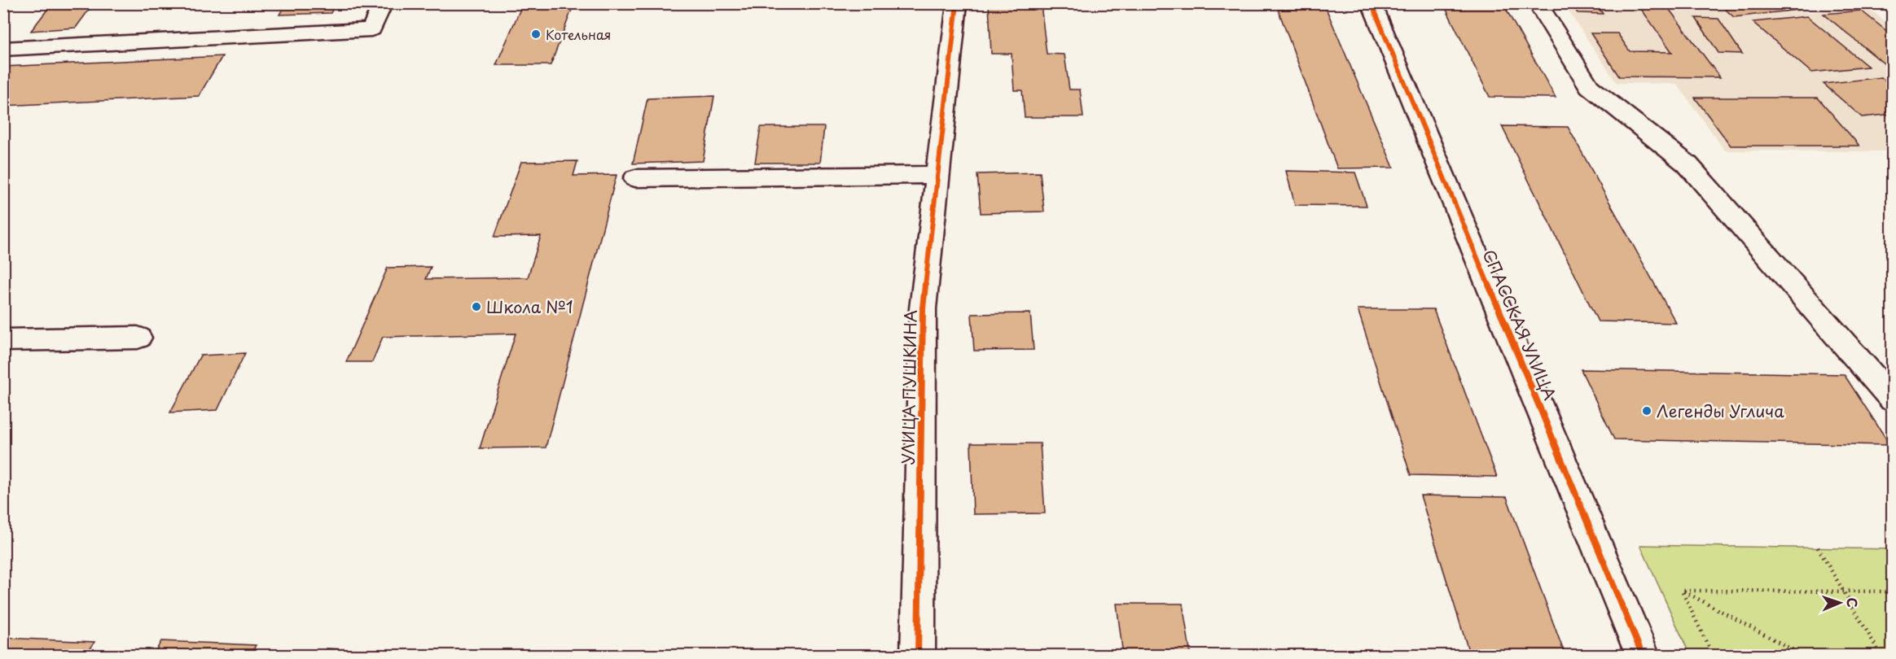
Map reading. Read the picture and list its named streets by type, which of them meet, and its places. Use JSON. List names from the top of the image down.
{
  "streets": {
    "street": ["СПАССКАЯ УЛИЦА", "УЛИЦА ПУШКИНА"]
  },
  "places": ["Котельная", "Школа №1", "Легенды Углича"],
  "north": "right"
}
